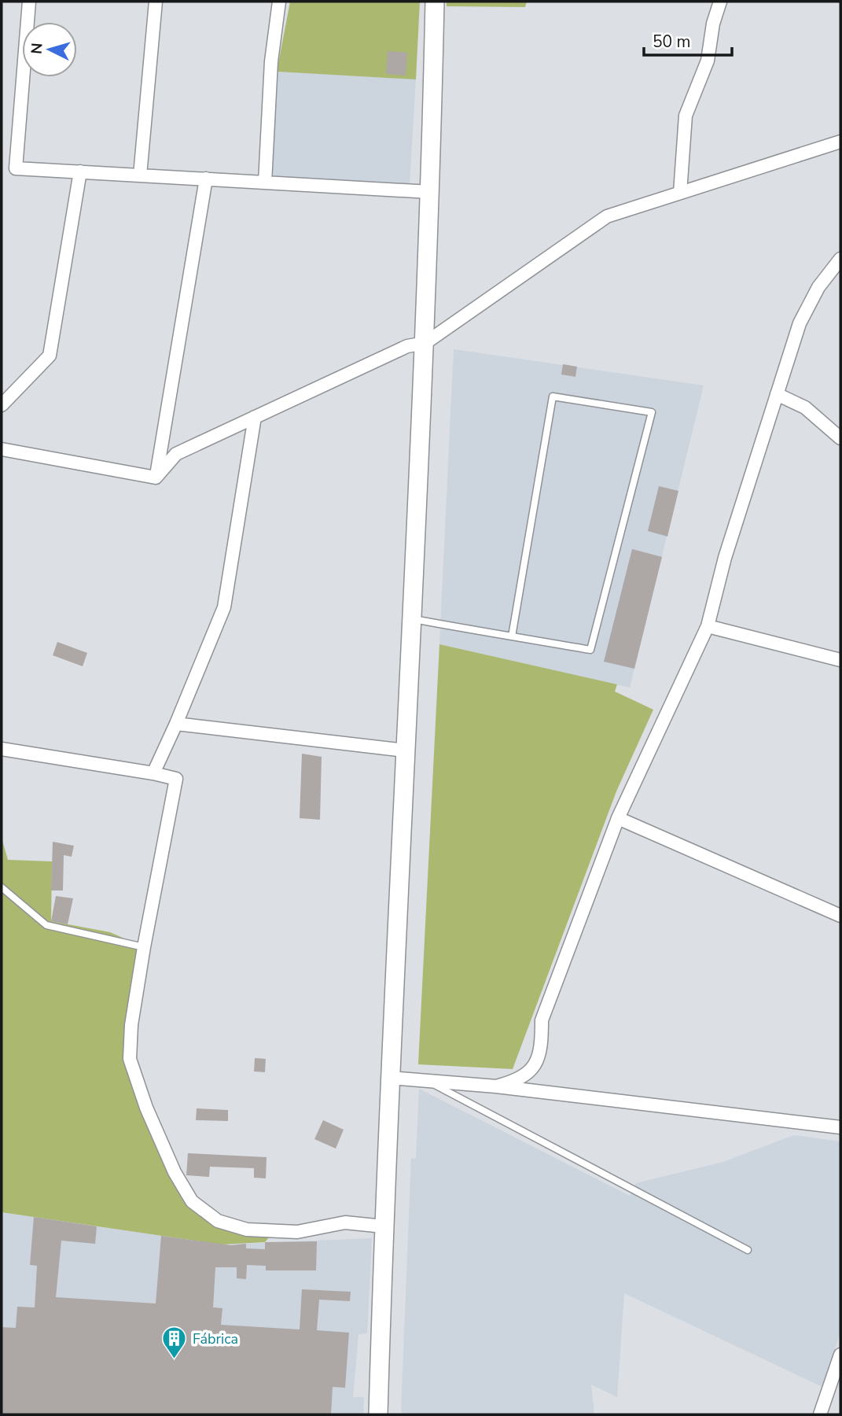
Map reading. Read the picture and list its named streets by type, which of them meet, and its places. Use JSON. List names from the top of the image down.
{
  "places": {
    "building": ["Fábrica"]
  },
  "scale_bar": "50 m",
  "north": "left"
}
